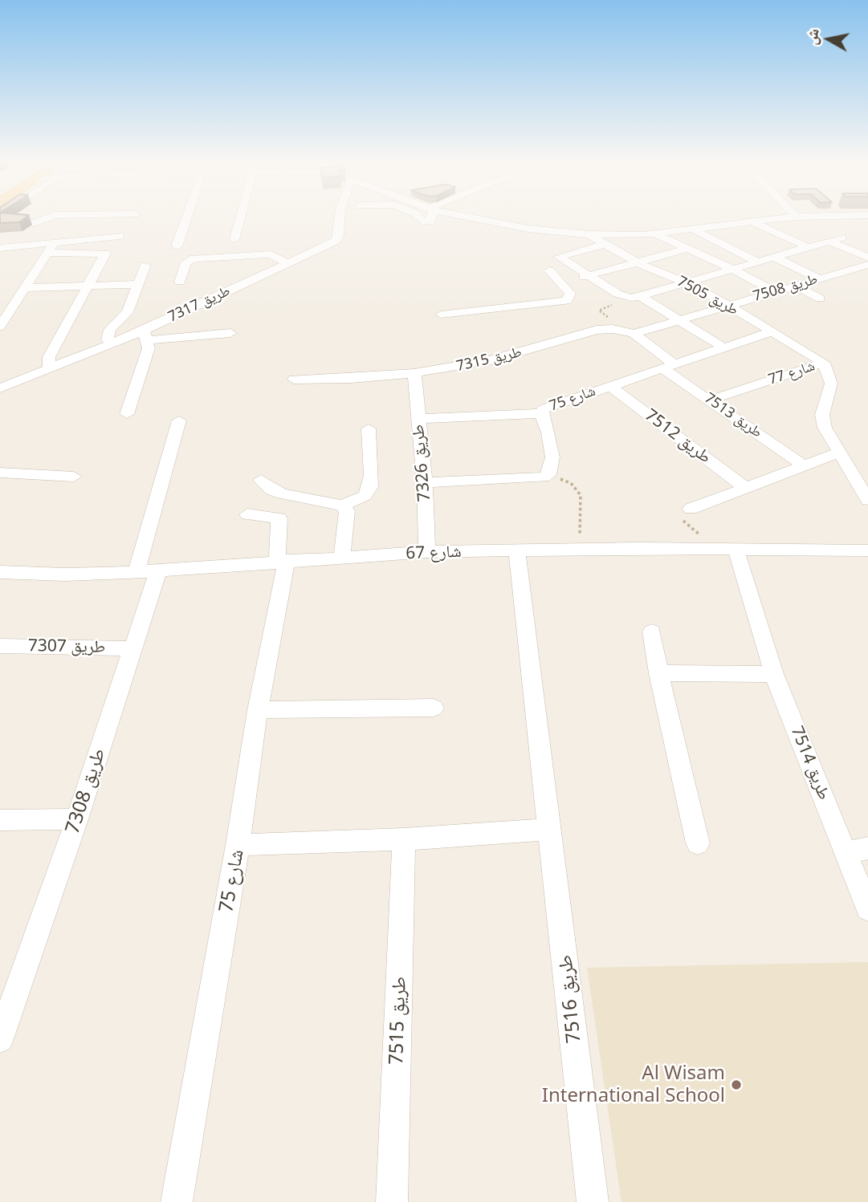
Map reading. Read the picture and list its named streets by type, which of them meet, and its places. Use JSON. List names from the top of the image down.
{
  "streets": {
    "street": [
      "طريق 7508",
      "طريق 7505",
      "طريق 7317",
      "طريق 7315",
      "شارع 77",
      "شارع 75",
      "طريق 7513",
      "طريق 7512",
      "طريق 7326",
      "شارع 67",
      "طريق 7307",
      "طريق 7514",
      "طريق 7308",
      "طريق 7516",
      "طريق 7515"
    ]
  },
  "crossings": [
    ["طريق 7508", "طريق 7505"],
    ["طريق 7508", "طريق 7315"],
    ["طريق 7505", "شارع 77"],
    ["طريق 7505", "شارع 75"],
    ["طريق 7315", "طريق 7513"],
    ["طريق 7315", "طريق 7326"],
    ["شارع 77", "طريق 7513"],
    ["شارع 75", "طريق 7513"],
    ["شارع 75", "طريق 7512"],
    ["شارع 75", "شارع 67"],
    ["طريق 7326", "شارع 67"],
    ["شارع 67", "طريق 7514"],
    ["شارع 67", "طريق 7308"],
    ["شارع 67", "طريق 7516"],
    ["طريق 7307", "طريق 7308"]
  ],
  "places": ["Al Wisam International School"],
  "north": "left"
}
